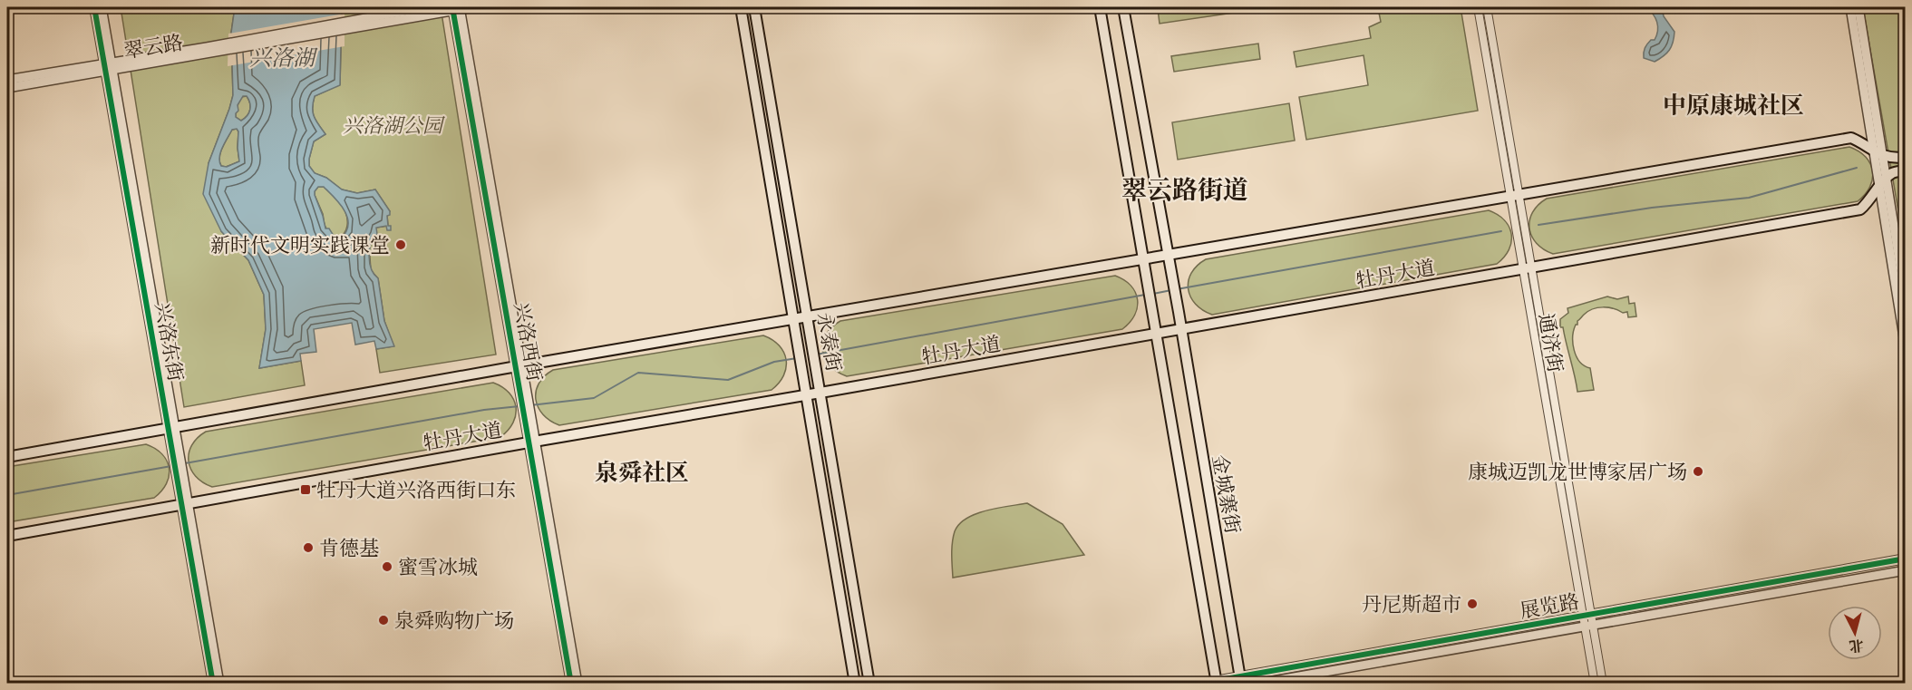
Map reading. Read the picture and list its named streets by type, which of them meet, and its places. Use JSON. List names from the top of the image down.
{
  "streets": {
    "main road": ["牡丹大道", "永泰街", "金城寨街"],
    "street": [
      "翠云路",
      "兴洛东街",
      "兴洛西街",
      "通济街",
      "展览路"
    ]
  },
  "crossings": [
    ["翠云路", "兴洛东街"],
    ["翠云路", "兴洛西街"],
    ["牡丹大道", "兴洛东街"],
    ["牡丹大道", "兴洛西街"],
    ["牡丹大道", "永泰街"],
    ["牡丹大道", "通济街"],
    ["牡丹大道", "金城寨街"],
    ["通济街", "展览路"],
    ["金城寨街", "展览路"]
  ],
  "districts": ["中原康城社区", "翠云路街道", "泉舜社区"],
  "water": ["兴洛湖"],
  "parks": ["兴洛湖公园"],
  "places": {
    "other": [
      "新时代文明实践课堂",
      "康城迈凯龙世博家居广场",
      "肯德基",
      "蜜雪冰城",
      "丹尼斯超市",
      "泉舜购物广场"
    ],
    "transit": ["牡丹大道兴洛西街口东"]
  },
  "north": "bottom"
}
